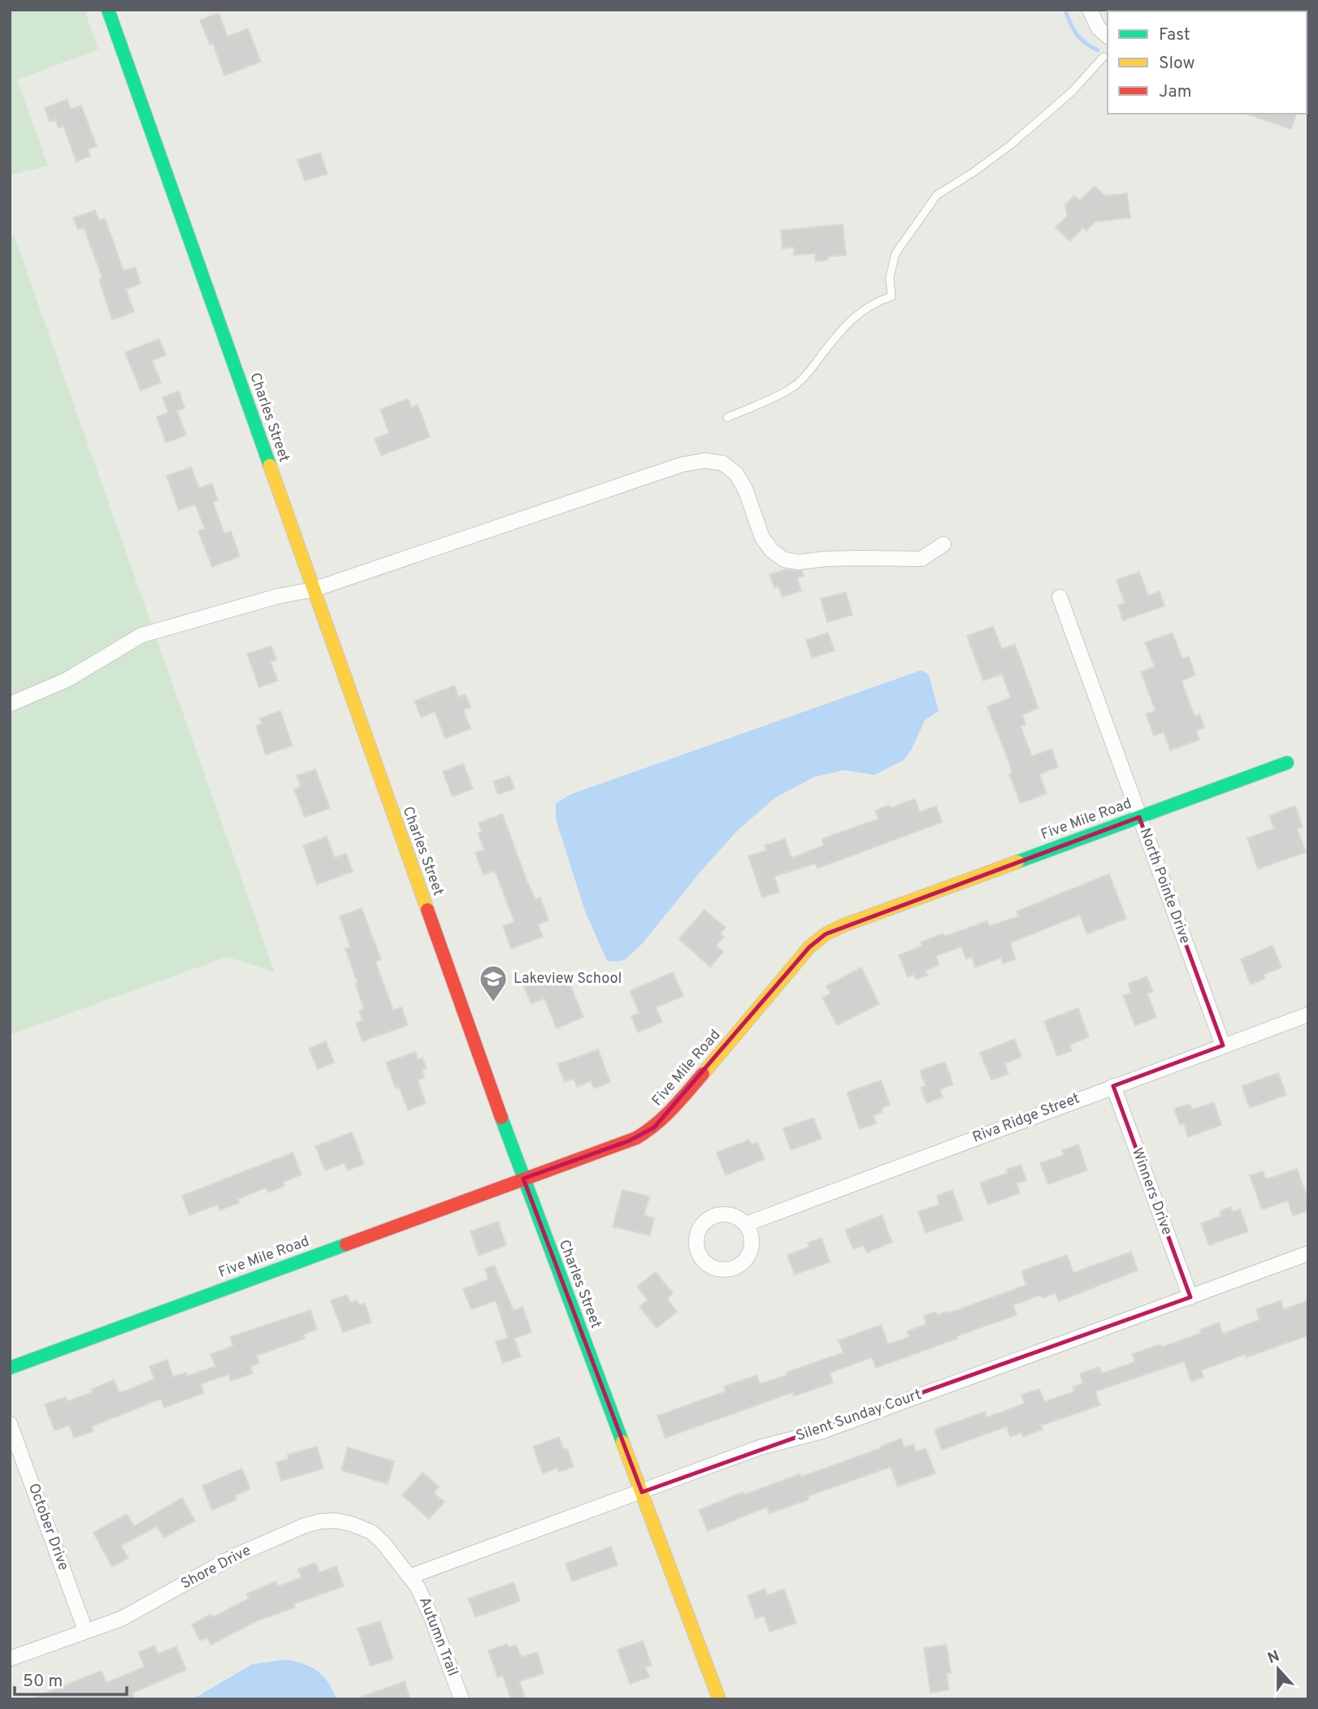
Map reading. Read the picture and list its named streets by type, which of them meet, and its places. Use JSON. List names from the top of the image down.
{
  "streets": {
    "street": [
      "Charles Street",
      "Five Mile Road",
      "North Pointe Drive",
      "Riva Ridge Street",
      "Winners Drive",
      "Silent Sunday Court",
      "October Drive",
      "Shore Drive",
      "Autumn Trail"
    ]
  },
  "crossings": [
    ["Charles Street", "Five Mile Road"],
    ["Charles Street", "Silent Sunday Court"],
    ["Five Mile Road", "North Pointe Drive"],
    ["North Pointe Drive", "Riva Ridge Street"],
    ["Riva Ridge Street", "Winners Drive"],
    ["Winners Drive", "Silent Sunday Court"],
    ["Silent Sunday Court", "Shore Drive"],
    ["Silent Sunday Court", "Autumn Trail"],
    ["October Drive", "Shore Drive"],
    ["Shore Drive", "Autumn Trail"]
  ],
  "places": {
    "school or university": ["Lakeview School"]
  },
  "legend": ["Fast", "Slow", "Jam"],
  "scale_bar": "50 m",
  "north": "top"
}
